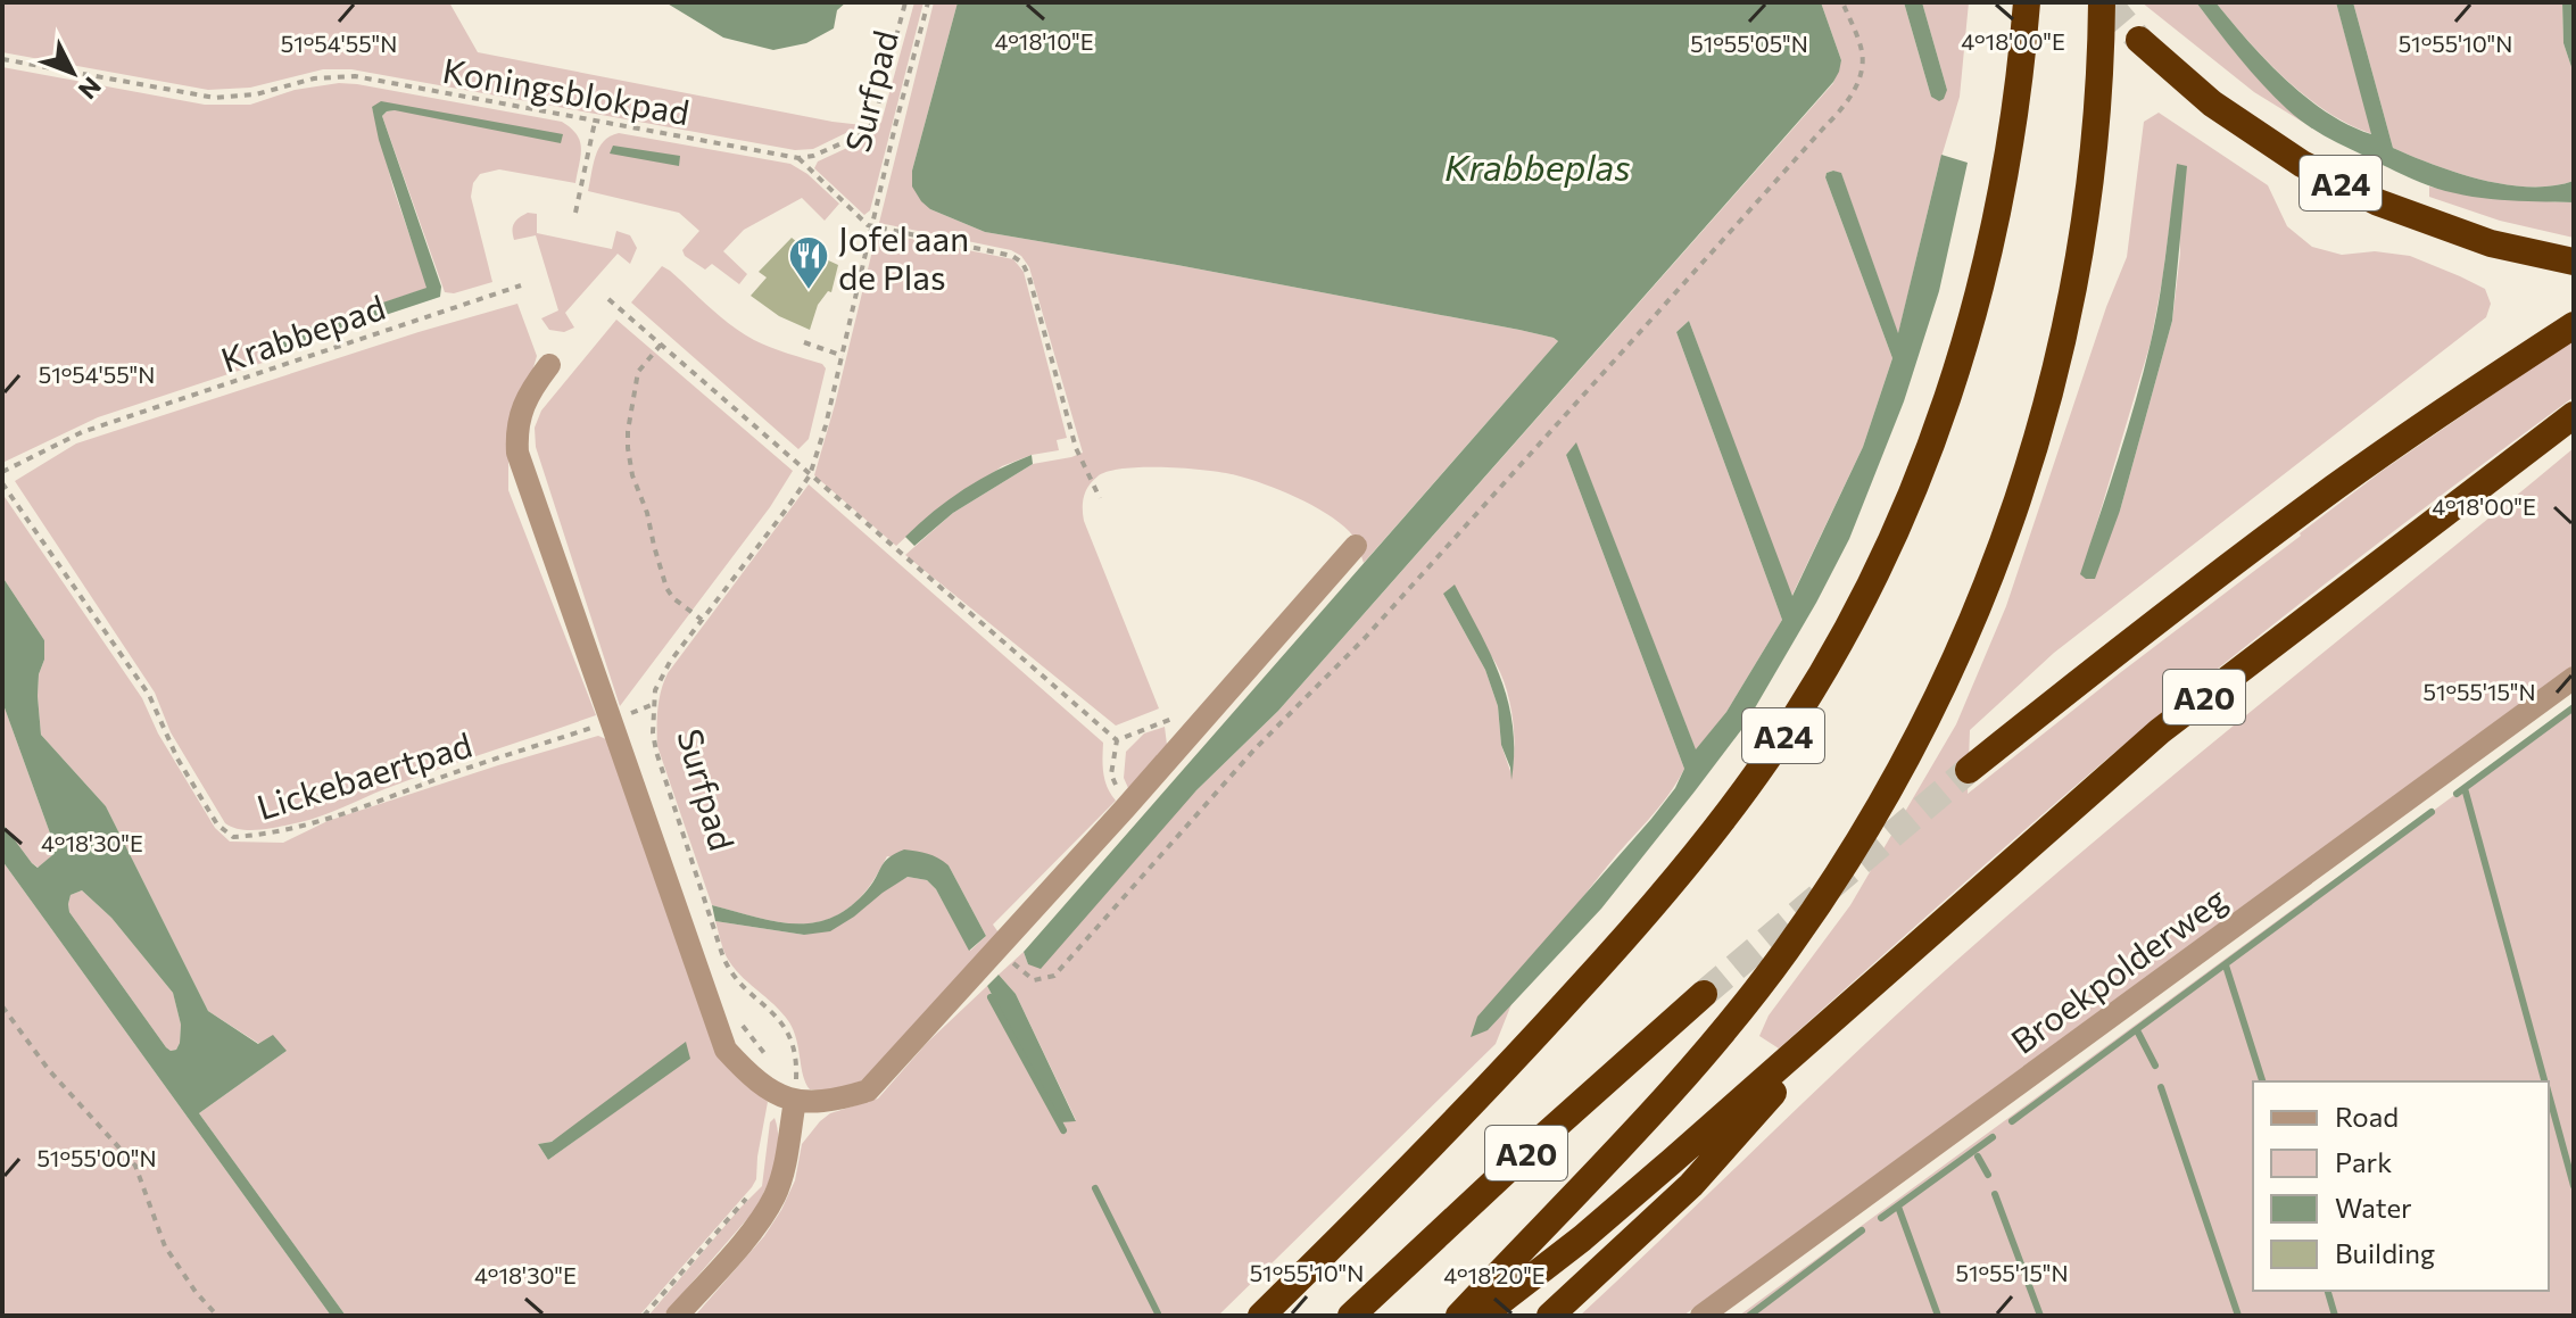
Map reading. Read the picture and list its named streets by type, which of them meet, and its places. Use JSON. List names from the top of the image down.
{
  "streets": {
    "highway": ["A24", "A20"],
    "street": ["Surfpad", "Broekpolderweg"],
    "path": ["Koningsblokpad", "Krabbepad", "Lickebaertpad"]
  },
  "crossings": [
    ["Surfpad", "Lickebaertpad"]
  ],
  "water": ["Krabbeplas"],
  "places": {
    "restaurant": ["Jofel aan de Plas"]
  },
  "legend": [
    "Road",
    "Park",
    "Water",
    "Building"
  ],
  "north": "bottom right",
  "coordinates": [
    "4°18'10\"E",
    "4°18'00\"E",
    "51°54'55\"N",
    "51°55'05\"N",
    "51°55'10\"N",
    "51°55'15\"N",
    "4°18'30\"E",
    "51°55'00\"N",
    "4°18'20\"E"
  ]
}
